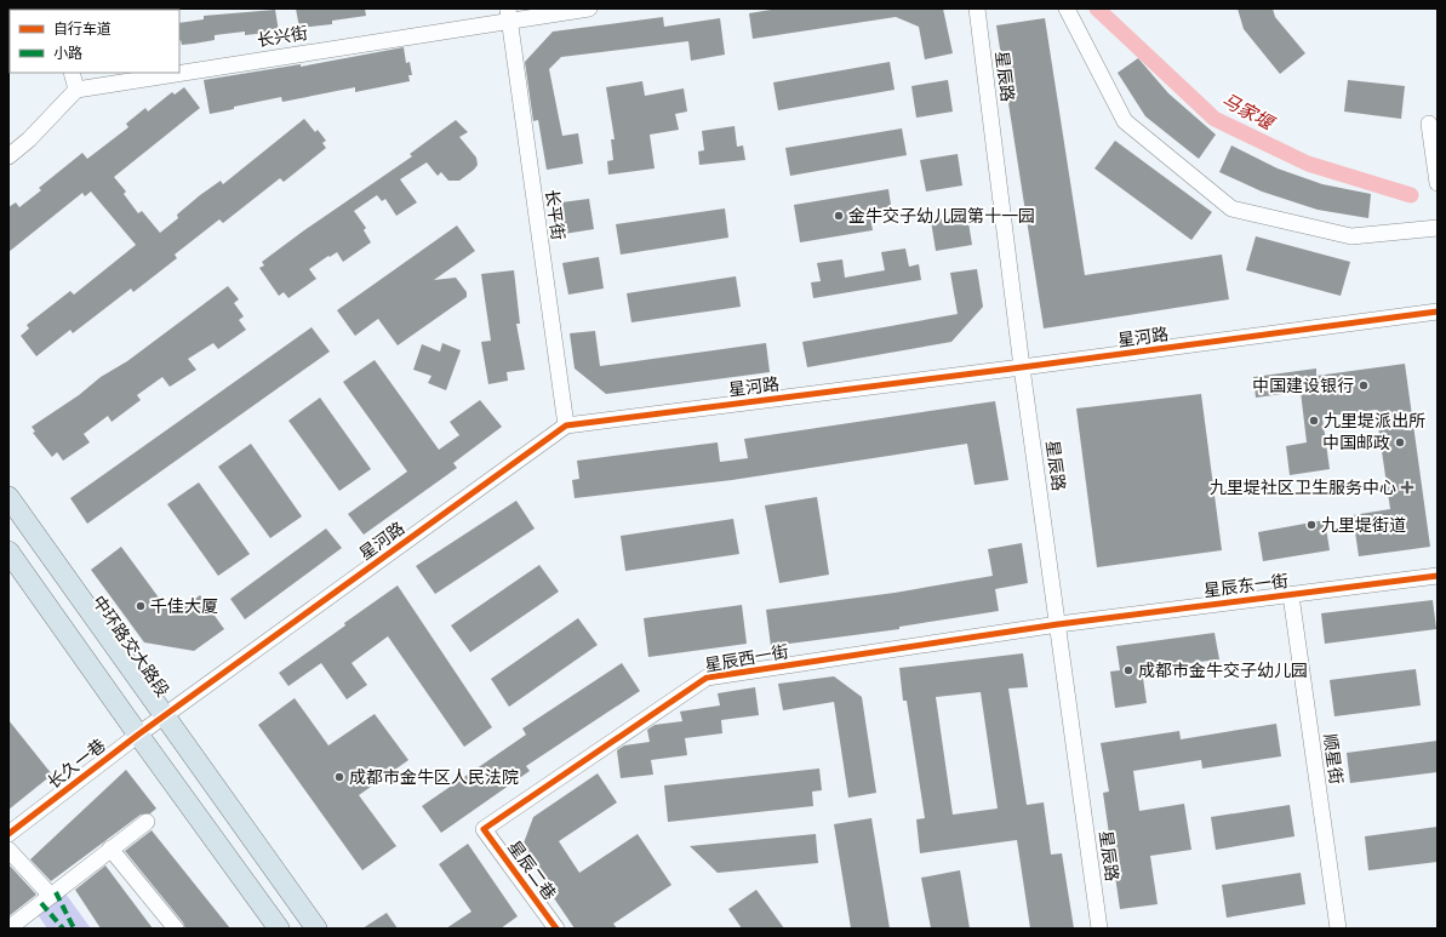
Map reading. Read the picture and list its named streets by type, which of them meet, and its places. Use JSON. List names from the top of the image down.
{
  "streets": {
    "main road": ["中环路交大路段"],
    "street": [
      "长兴街",
      "星辰路",
      "长平街",
      "星河路",
      "星辰东一街",
      "星辰西一街",
      "顺星街",
      "长久一巷",
      "星辰二巷"
    ]
  },
  "crossings": [
    ["长兴街", "长平街"],
    ["星辰路", "星河路"],
    ["星辰路", "星辰东一街"],
    ["星辰路", "星辰西一街"],
    ["长平街", "星河路"],
    ["星河路", "中环路交大路段"],
    ["星河路", "长久一巷"],
    ["星辰东一街", "星辰西一街"],
    ["星辰东一街", "顺星街"],
    ["中环路交大路段", "长久一巷"],
    ["星辰西一街", "星辰二巷"]
  ],
  "water": ["马家堰"],
  "places": {
    "other": [
      "金牛交子幼儿园第十一园",
      "中国建设银行",
      "九里堤派出所",
      "中国邮政",
      "九里堤街道",
      "千佳大厦",
      "成都市金牛交子幼儿园",
      "成都市金牛区人民法院"
    ],
    "health": ["九里堤社区卫生服务中心"]
  },
  "legend": ["自行车道", "小路"]
}
